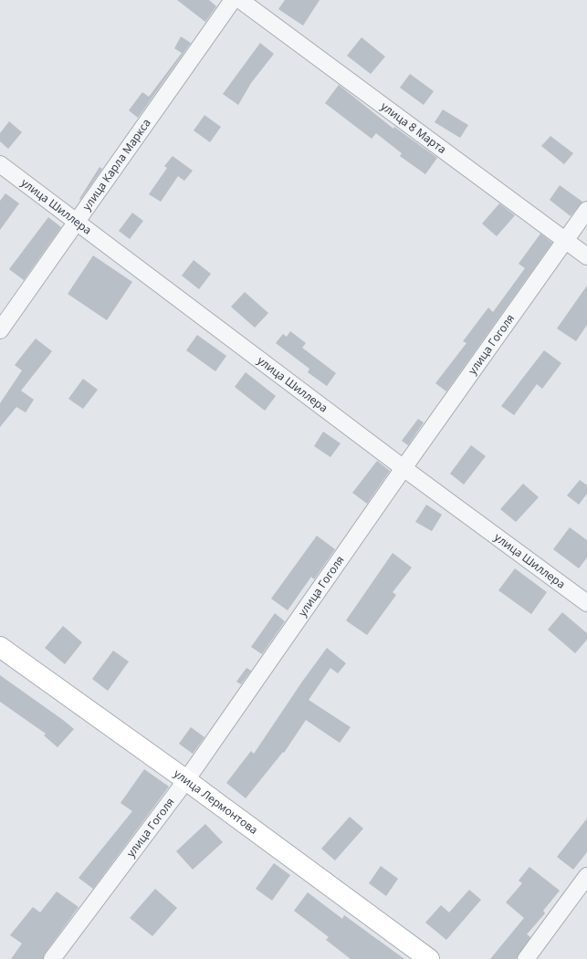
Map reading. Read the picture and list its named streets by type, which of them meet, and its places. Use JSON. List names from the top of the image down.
{
  "streets": {
    "street": [
      "улица 8 Марта",
      "улица Карла Маркса",
      "улица Шиллера",
      "улица Гоголя",
      "улица Лермонтова"
    ]
  },
  "crossings": [
    ["улица 8 Марта", "улица Гоголя"],
    ["улица Карла Маркса", "улица Шиллера"],
    ["улица Шиллера", "улица Гоголя"],
    ["улица Гоголя", "улица Лермонтова"]
  ]
}
